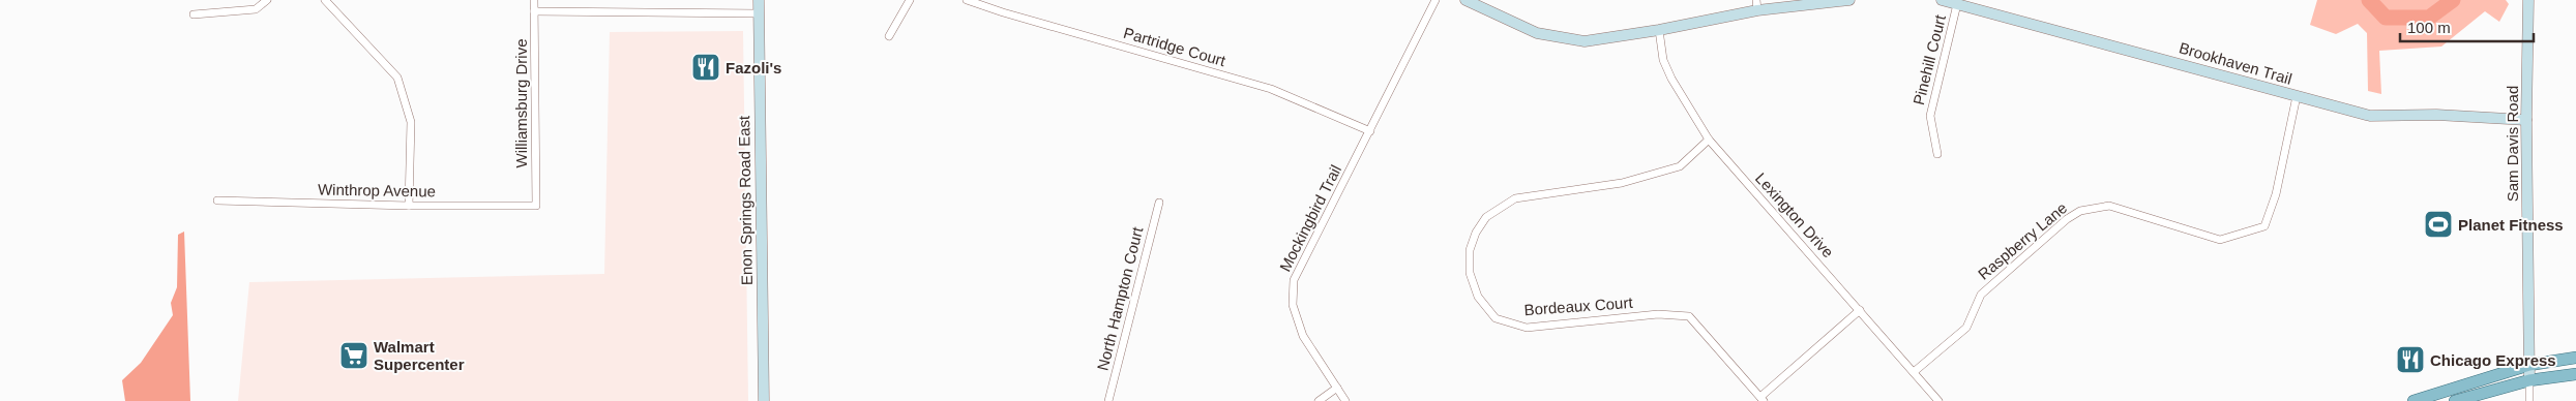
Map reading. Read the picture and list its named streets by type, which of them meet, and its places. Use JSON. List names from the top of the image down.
{
  "streets": {
    "street": [
      "Partridge Court",
      "Pinehill Court",
      "Brookhaven Trail",
      "Williamsburg Drive",
      "Sam Davis Road",
      "Winthrop Avenue",
      "Enon Springs Road East",
      "Lexington Drive",
      "Mockingbird Trail",
      "Raspberry Lane",
      "North Hampton Court",
      "Bordeaux Court"
    ]
  },
  "crossings": [
    ["Partridge Court", "Mockingbird Trail"],
    ["Pinehill Court", "Brookhaven Trail"],
    ["Brookhaven Trail", "Sam Davis Road"],
    ["Brookhaven Trail", "Raspberry Lane"],
    ["Williamsburg Drive", "Winthrop Avenue"],
    ["Lexington Drive", "Raspberry Lane"],
    ["Lexington Drive", "Bordeaux Court"]
  ],
  "places": {
    "restaurant": ["Fazoli's", "Chicago Express"],
    "sports": ["Planet Fitness"],
    "supermarket": ["Walmart Supercenter"]
  },
  "scale_bar": "100 m"
}
